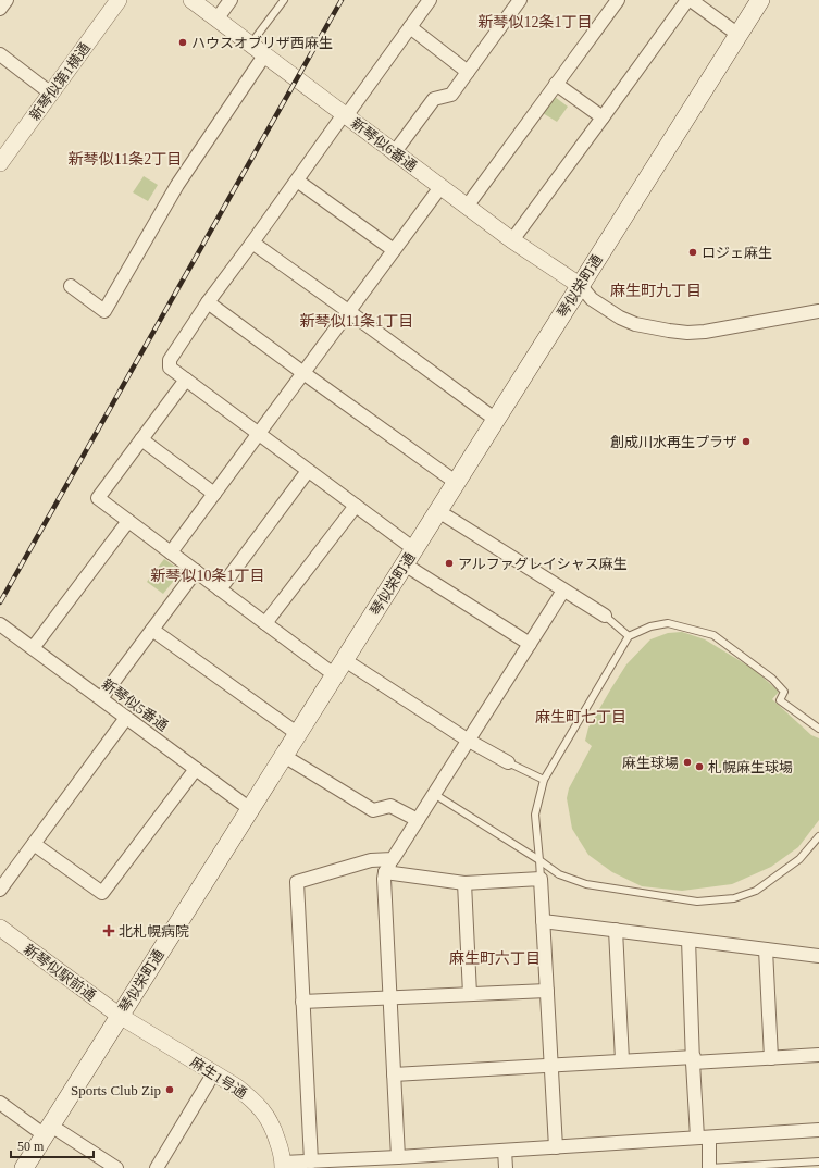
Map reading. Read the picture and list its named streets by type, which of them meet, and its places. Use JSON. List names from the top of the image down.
{
  "streets": {
    "main road": ["琴似栄町通"],
    "street": [
      "新琴似第1横通",
      "新琴似6番通",
      "新琴似5番通",
      "新琴似駅前通",
      "麻生1号通"
    ]
  },
  "crossings": [
    ["新琴似6番通", "琴似栄町通"],
    ["琴似栄町通", "新琴似5番通"],
    ["琴似栄町通", "新琴似駅前通"],
    ["琴似栄町通", "麻生1号通"],
    ["新琴似駅前通", "麻生1号通"]
  ],
  "districts": [
    "新琴似12条1丁目",
    "新琴似11条2丁目",
    "麻生町九丁目",
    "新琴似11条1丁目",
    "新琴似10条1丁目",
    "麻生町七丁目",
    "麻生町六丁目"
  ],
  "places": {
    "other": [
      "ハウスオブリザ西麻生",
      "ロジェ麻生",
      "創成川水再生プラザ",
      "アルファグレイシャス麻生",
      "麻生球場",
      "札幌麻生球場",
      "Sports Club Zip"
    ],
    "health": ["北札幌病院"]
  },
  "scale_bar": "50 m"
}
